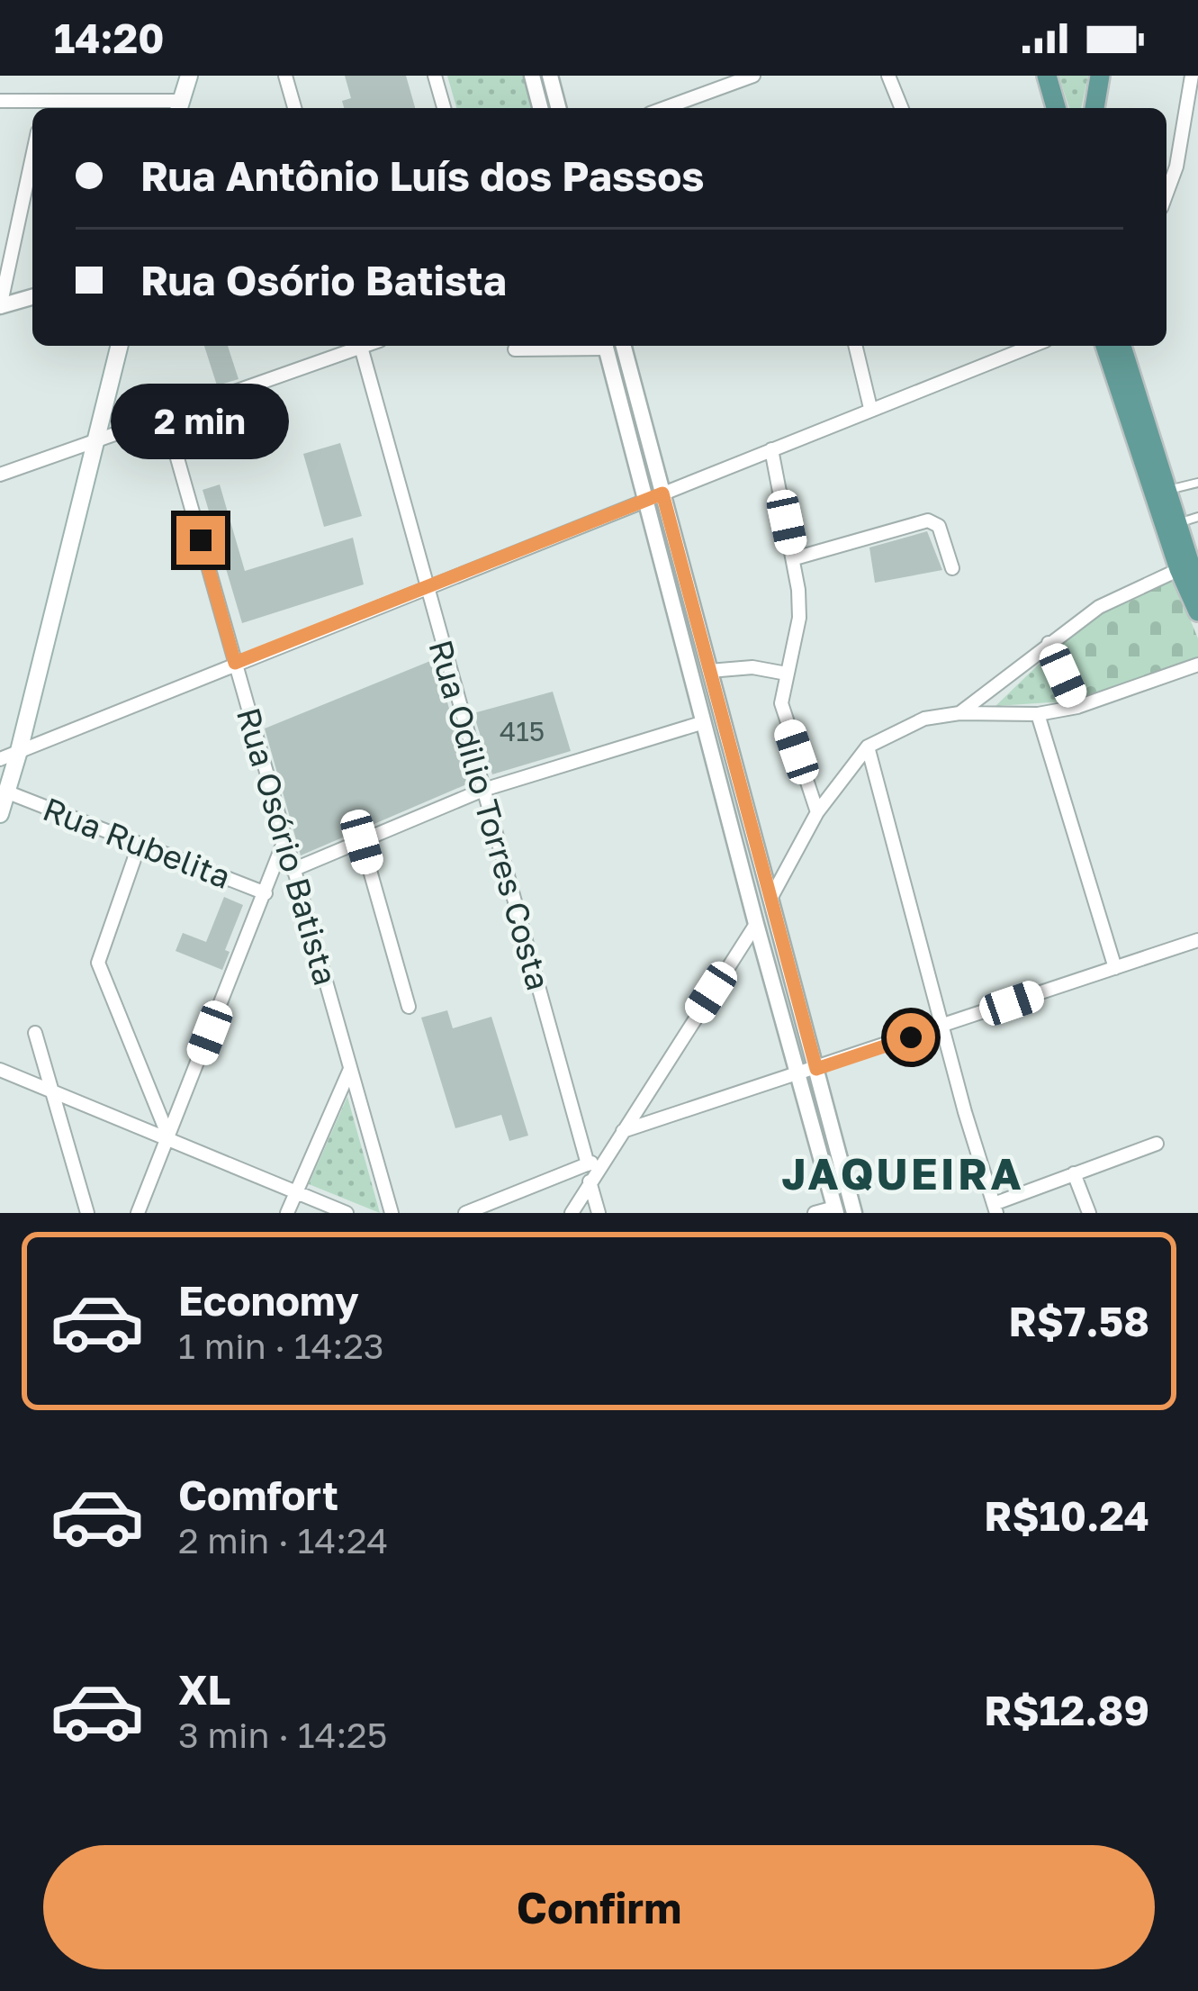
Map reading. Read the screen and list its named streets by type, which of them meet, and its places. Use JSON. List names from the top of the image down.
{
  "streets": {
    "street": ["Rua Odilio Torres Costa", "Rua Rubelita", "Rua Osório Batista"]
  },
  "districts": ["JAQUEIRA"],
  "house_numbers": ["415"],
  "page": {
    "status": "14:20",
    "banner": ["Rua Antônio Luís dos Passos", "Rua Osório Batista"],
    "bubble": "2 min",
    "list": [
      {
        "name": "Economy",
        "note": "1 min · 14:23",
        "value": "R$7.58"
      },
      {
        "name": "Comfort",
        "note": "2 min · 14:24",
        "value": "R$10.24"
      },
      {
        "name": "XL",
        "note": "3 min · 14:25",
        "value": "R$12.89"
      }
    ],
    "buttons": "Confirm"
  }
}
